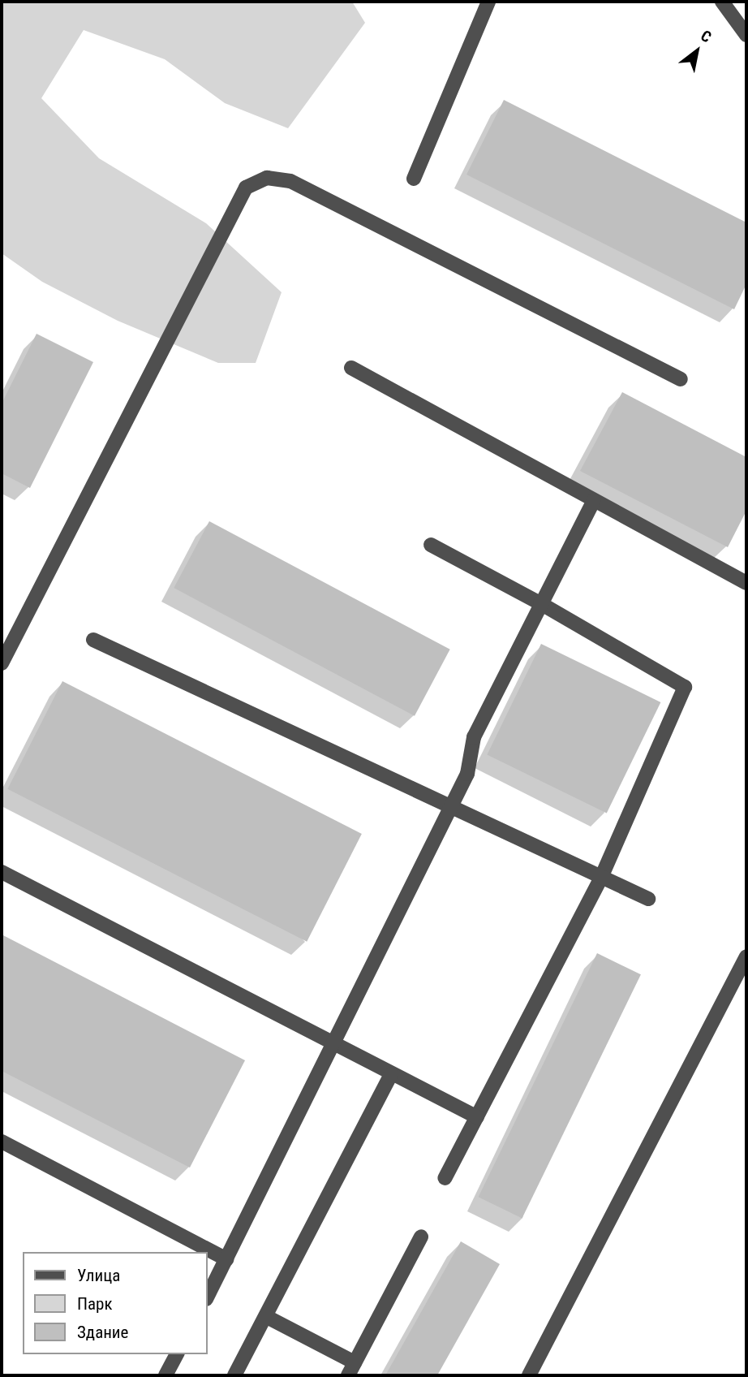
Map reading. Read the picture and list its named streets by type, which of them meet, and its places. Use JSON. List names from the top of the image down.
{
  "legend": ["Улица", "Парк", "Здание"],
  "north": "top right"
}
